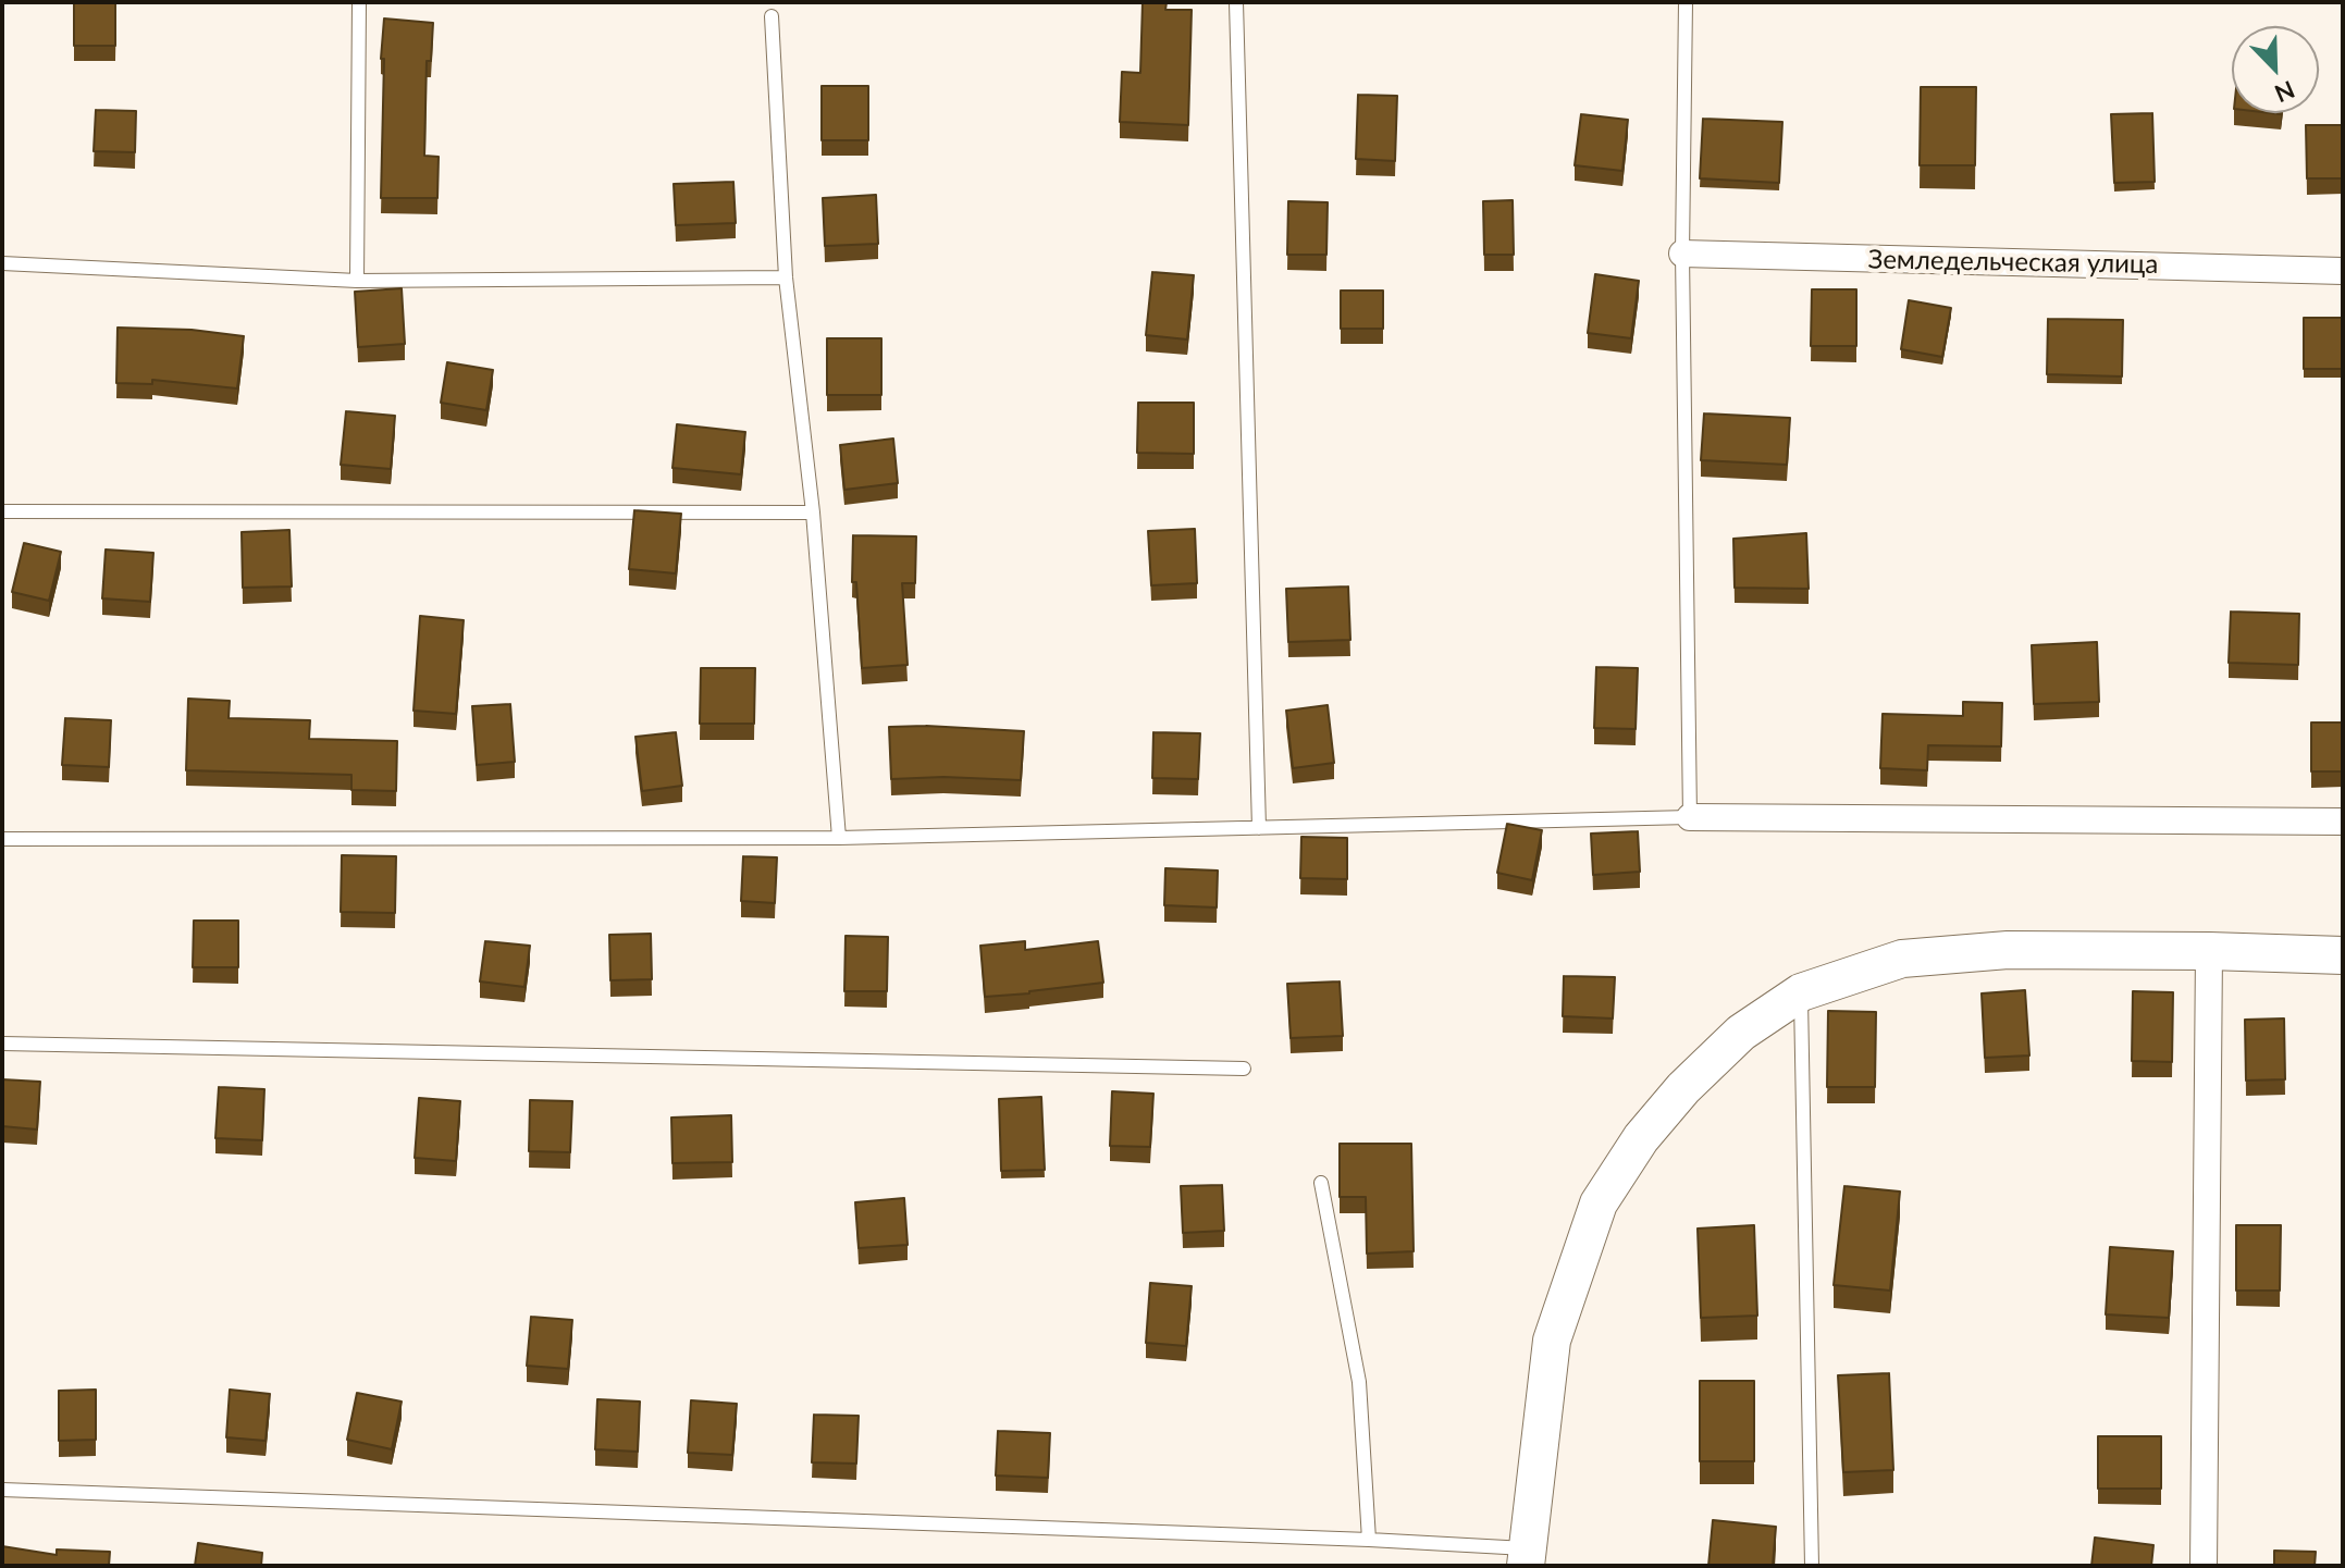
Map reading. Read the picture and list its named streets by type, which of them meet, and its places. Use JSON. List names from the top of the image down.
{
  "streets": {
    "street": ["Земледельческая улица"]
  },
  "north": "bottom right"
}
